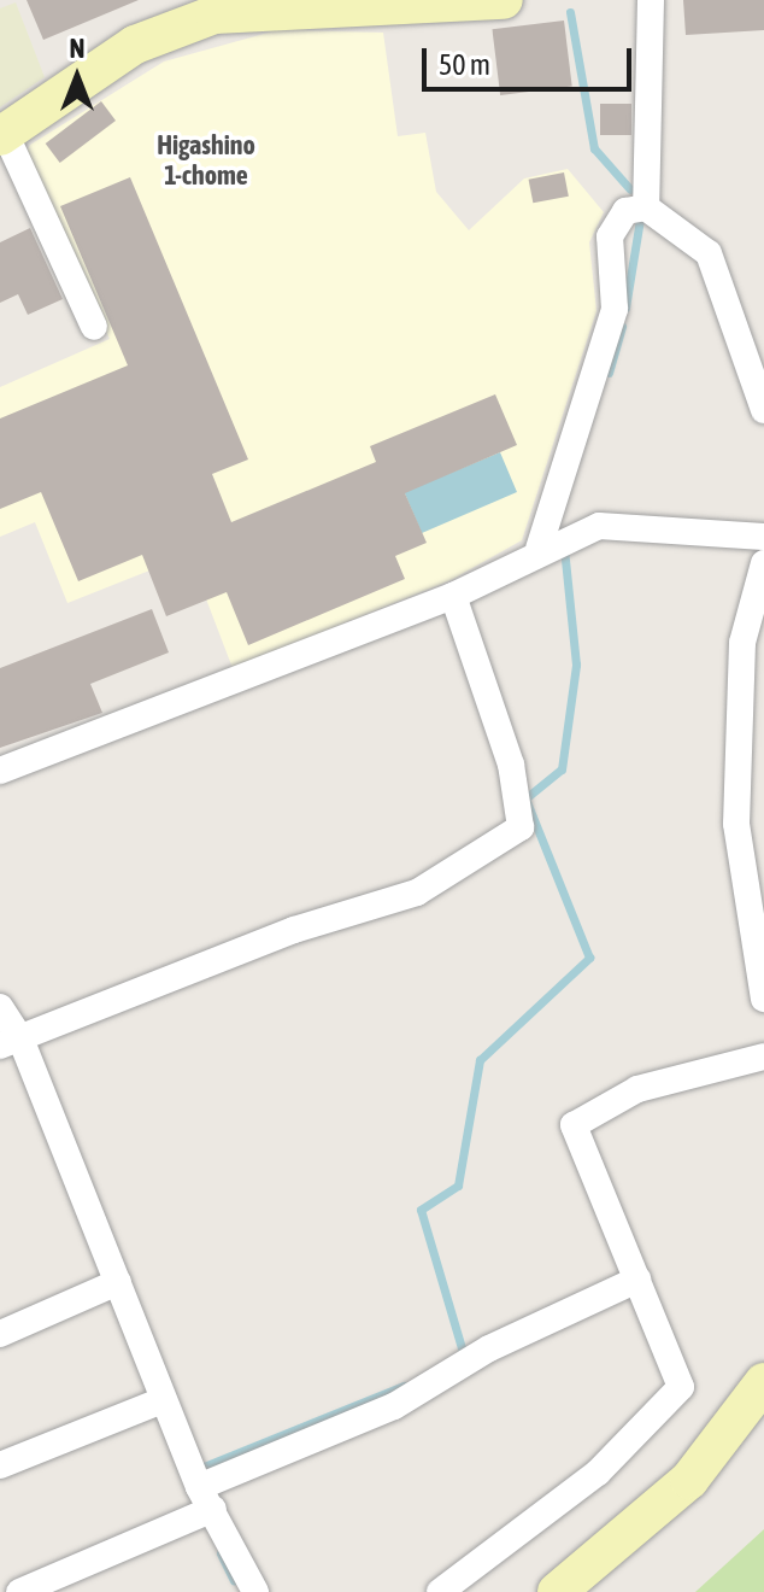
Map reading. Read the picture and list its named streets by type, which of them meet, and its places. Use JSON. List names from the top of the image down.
{
  "districts": ["Higashino 1-chome"],
  "scale_bar": "50 m",
  "north": "top"
}
